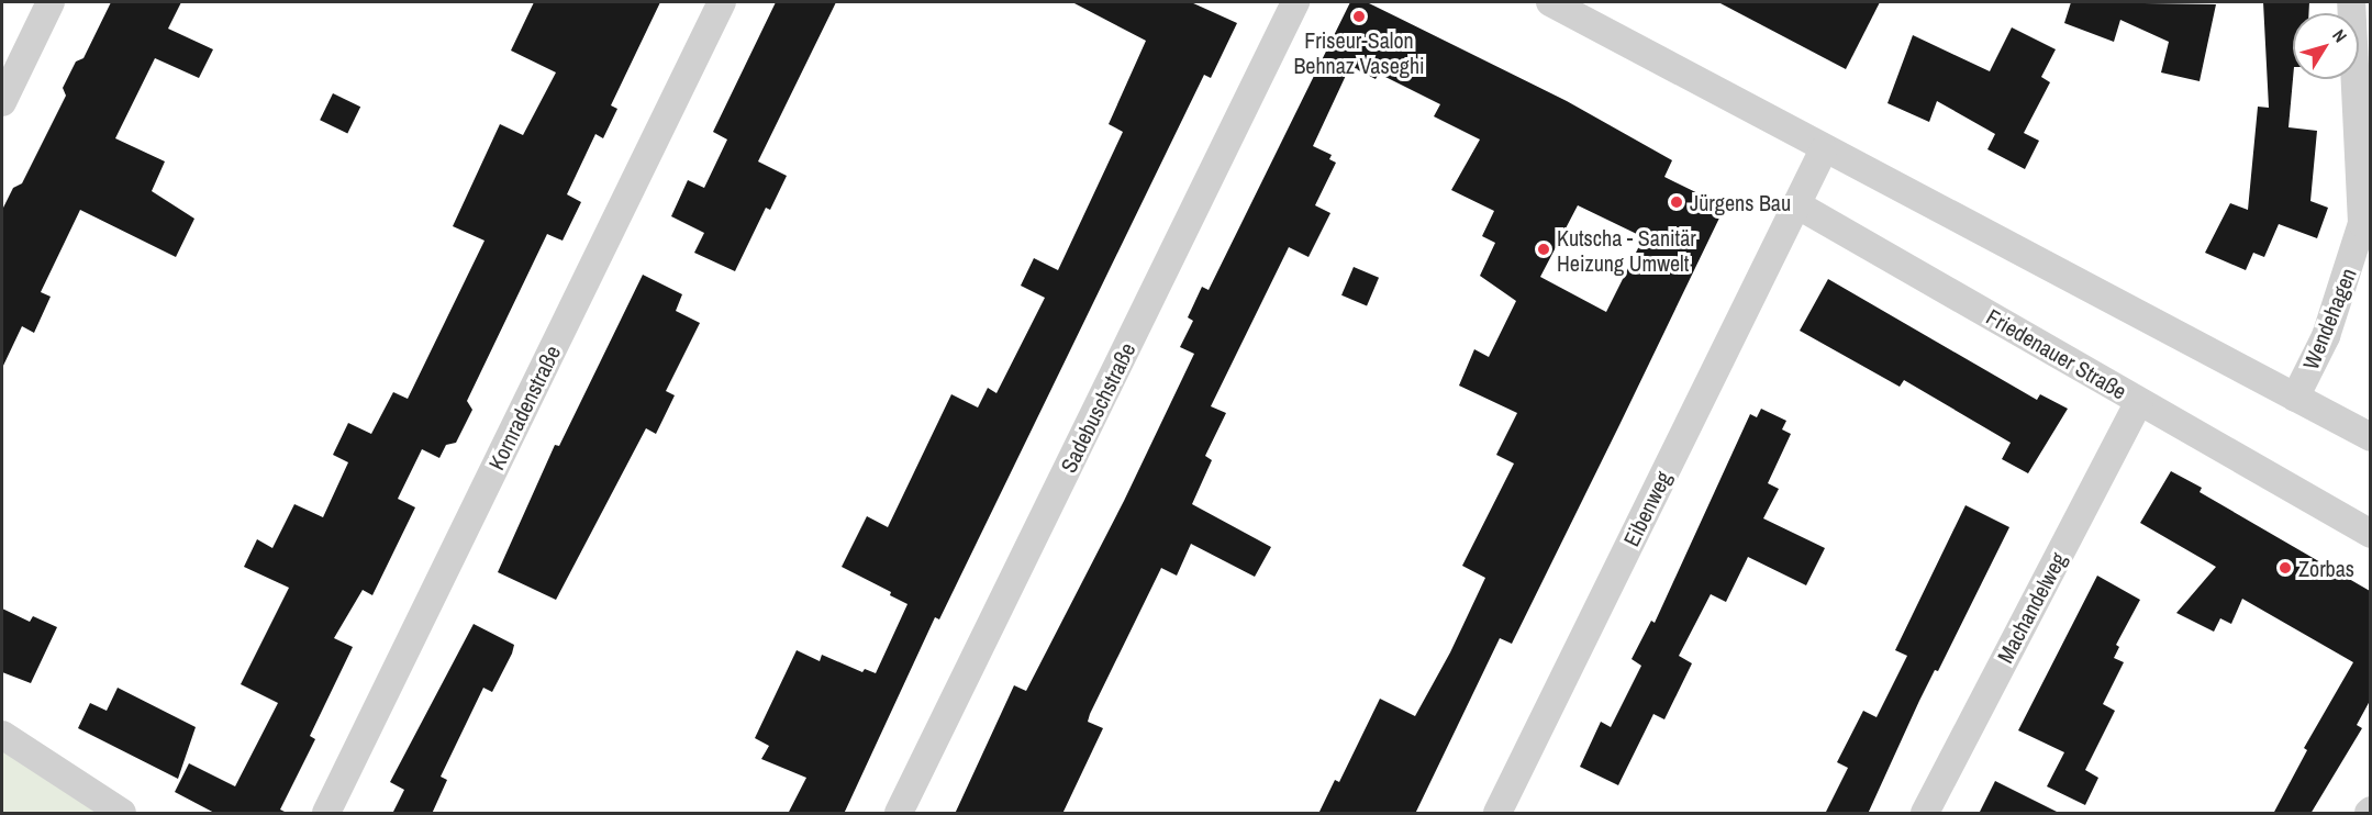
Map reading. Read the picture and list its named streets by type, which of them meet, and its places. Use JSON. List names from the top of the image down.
{
  "streets": {
    "street": [
      "Wendehagen",
      "Friedenauer Straße",
      "Kornradenstraße",
      "Sadebuschstraße",
      "Eibenweg",
      "Machandelweg"
    ]
  },
  "crossings": [
    ["Friedenauer Straße", "Eibenweg"],
    ["Friedenauer Straße", "Machandelweg"]
  ],
  "places": [
    "Friseur-Salon Behnaz Vaseghi",
    "Jürgens Bau",
    "Kutscha - Sanitär Heizung Umwelt",
    "Zorbas"
  ],
  "north": "top right"
}
